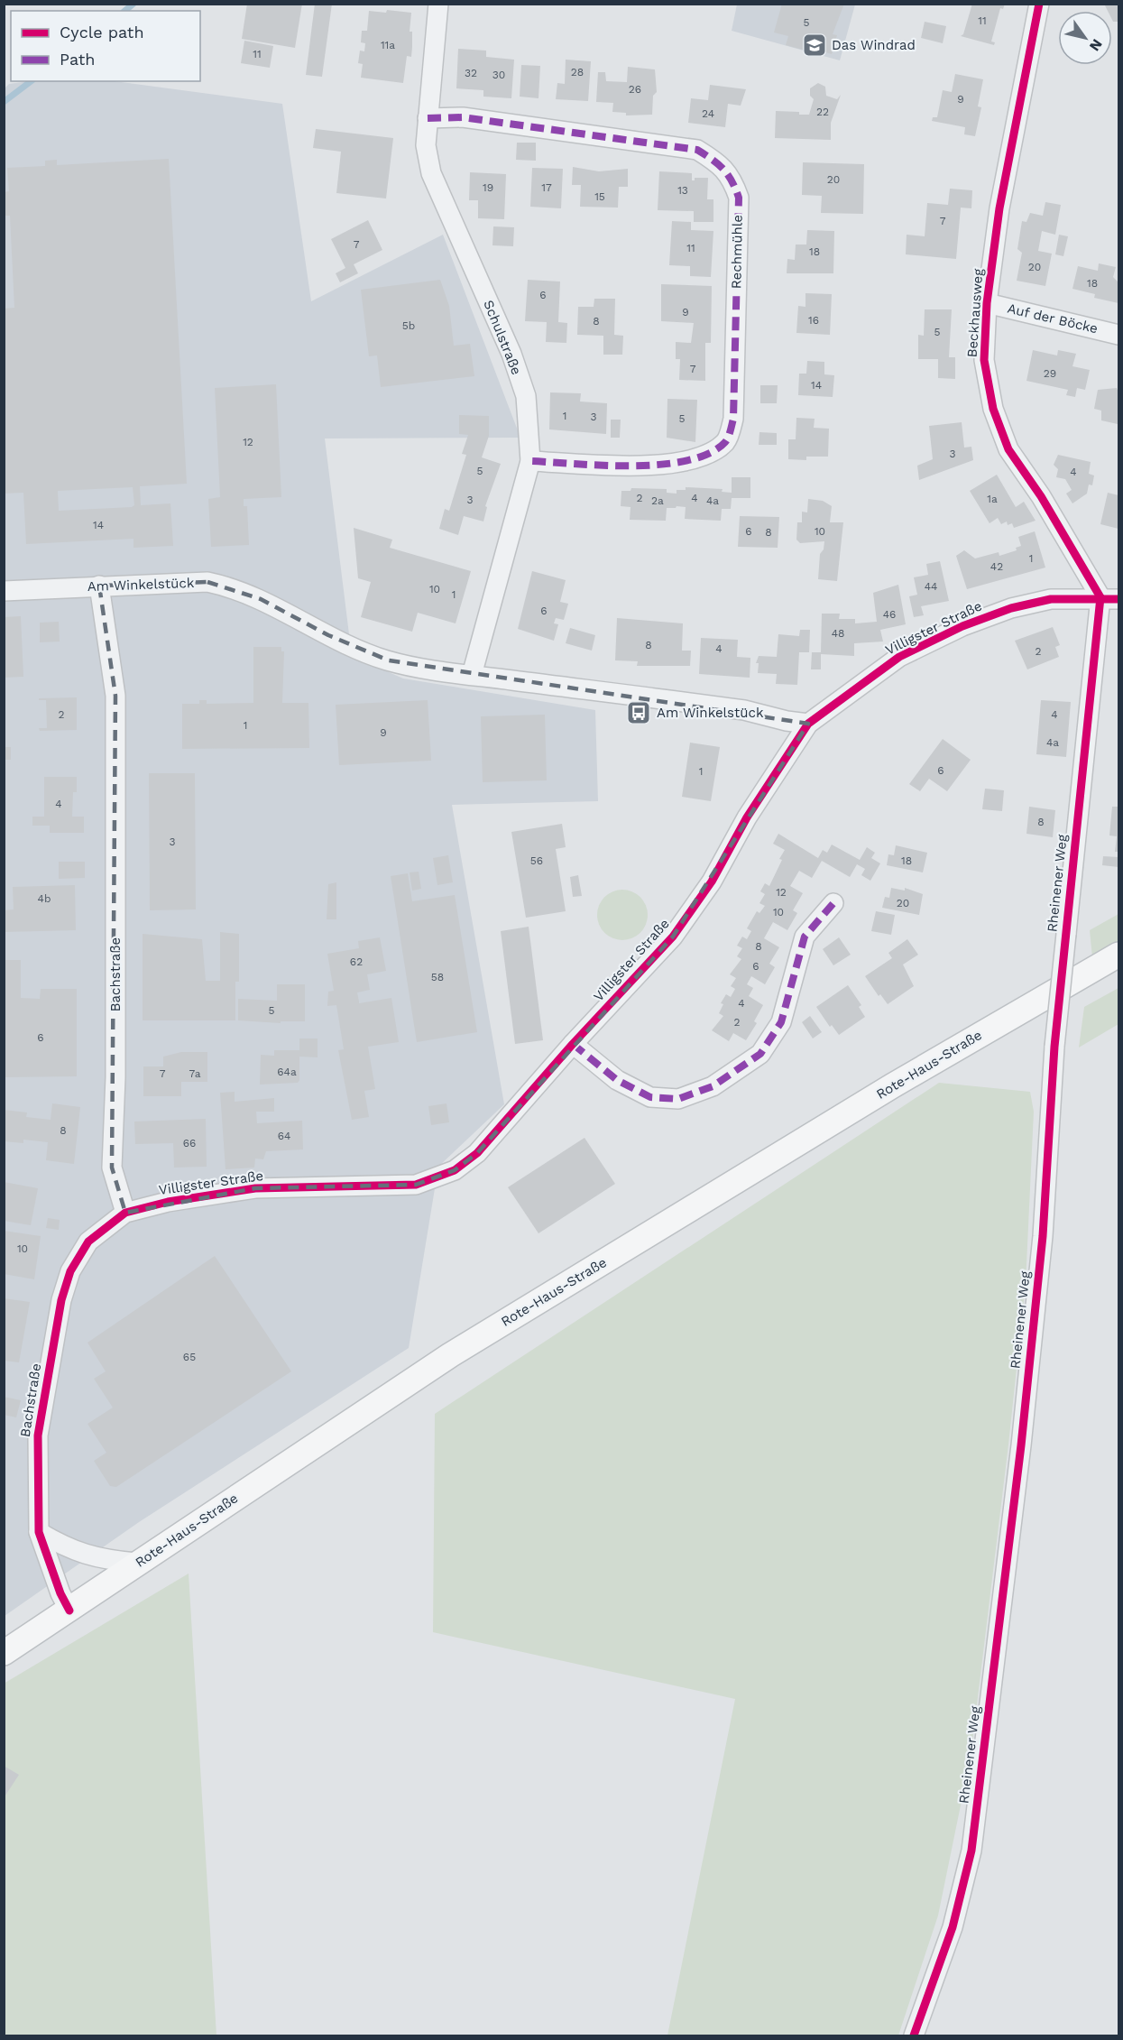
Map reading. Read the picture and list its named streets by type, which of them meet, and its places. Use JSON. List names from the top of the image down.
{
  "streets": {
    "main road": ["Rote-Haus-Straße"],
    "street": [
      "Rechmühle",
      "Beckhausweg",
      "Auf der Böcke",
      "Schulstraße",
      "Am Winkelstück",
      "Villigster Straße",
      "Rheinener Weg",
      "Bachstraße"
    ]
  },
  "crossings": [
    ["Rechmühle", "Schulstraße"],
    ["Beckhausweg", "Auf der Böcke"],
    ["Beckhausweg", "Villigster Straße"],
    ["Beckhausweg", "Rheinener Weg"],
    ["Schulstraße", "Am Winkelstück"],
    ["Am Winkelstück", "Villigster Straße"],
    ["Am Winkelstück", "Bachstraße"],
    ["Villigster Straße", "Rheinener Weg"],
    ["Villigster Straße", "Bachstraße"],
    ["Bachstraße", "Rote-Haus-Straße"]
  ],
  "places": {
    "school or university": ["Das Windrad"],
    "bus stop": ["Am Winkelstück"]
  },
  "house_numbers": [
    "11",
    "5",
    "11a",
    "11",
    "28",
    "32",
    "30",
    "26",
    "9",
    "22",
    "24",
    "20",
    "19",
    "17",
    "13",
    "15",
    "7",
    "7",
    "11",
    "18",
    "20",
    "18",
    "6",
    "9",
    "16",
    "8",
    "5b",
    "5",
    "7",
    "29",
    "14",
    "1",
    "3",
    "5",
    "12",
    "3",
    "5",
    "4",
    "2",
    "4",
    "1a",
    "3",
    "2a",
    "4a",
    "14",
    "6",
    "10",
    "8",
    "1",
    "42",
    "44",
    "10",
    "1",
    "6",
    "46",
    "48",
    "8",
    "4",
    "2",
    "2",
    "4",
    "1",
    "9",
    "4a",
    "6",
    "1",
    "4",
    "8",
    "3",
    "56",
    "18",
    "12",
    "4b",
    "20",
    "10",
    "8",
    "62",
    "6",
    "58",
    "4",
    "5",
    "2",
    "6",
    "64a",
    "7",
    "7a",
    "8",
    "64",
    "66",
    "10",
    "65"
  ],
  "legend": ["Cycle path", "Path"],
  "north": "bottom right"
}
